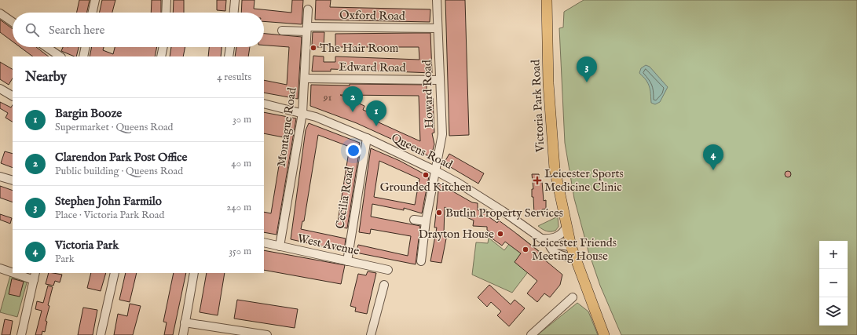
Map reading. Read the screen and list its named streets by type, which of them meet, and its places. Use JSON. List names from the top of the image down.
{
  "streets": {
    "main road": ["Victoria Park Road"],
    "street": [
      "Oxford Road",
      "Edward Road",
      "Howard Road",
      "Montague Road",
      "Queens Road",
      "Cecilia Road",
      "West Avenue"
    ]
  },
  "crossings": [
    ["Oxford Road", "Howard Road"],
    ["Oxford Road", "Montague Road"],
    ["Edward Road", "Howard Road"],
    ["Edward Road", "Montague Road"],
    ["Howard Road", "Queens Road"],
    ["Victoria Park Road", "Queens Road"],
    ["Montague Road", "Queens Road"],
    ["Montague Road", "West Avenue"],
    ["Queens Road", "Cecilia Road"],
    ["Cecilia Road", "West Avenue"]
  ],
  "places": {
    "other": [
      "The Hair Room",
      "Grounded Kitchen",
      "Butlin Property Services",
      "Drayton House",
      "Leicester Friends Meeting House"
    ],
    "health": ["Leicester Sports Medicine Clinic"]
  },
  "house_numbers": ["91"],
  "page": {
    "search": "Search here",
    "pins": [
      "3",
      "2",
      "1",
      "4"
    ],
    "heading": ["Nearby", "4 results"],
    "list": [
      {
        "mark": "1",
        "name": "Bargin Booze",
        "note": "Supermarket · Queens Road",
        "value": "30 m"
      },
      {
        "mark": "2",
        "name": "Clarendon Park Post Office",
        "note": "Public building · Queens Road",
        "value": "40 m"
      },
      {
        "mark": "3",
        "name": "Stephen John Farmilo",
        "note": "Place · Victoria Park Road",
        "value": "240 m"
      },
      {
        "mark": "4",
        "name": "Victoria Park",
        "note": "Park",
        "value": "350 m"
      }
    ],
    "map_buttons": ["+", "−"]
  }
}
